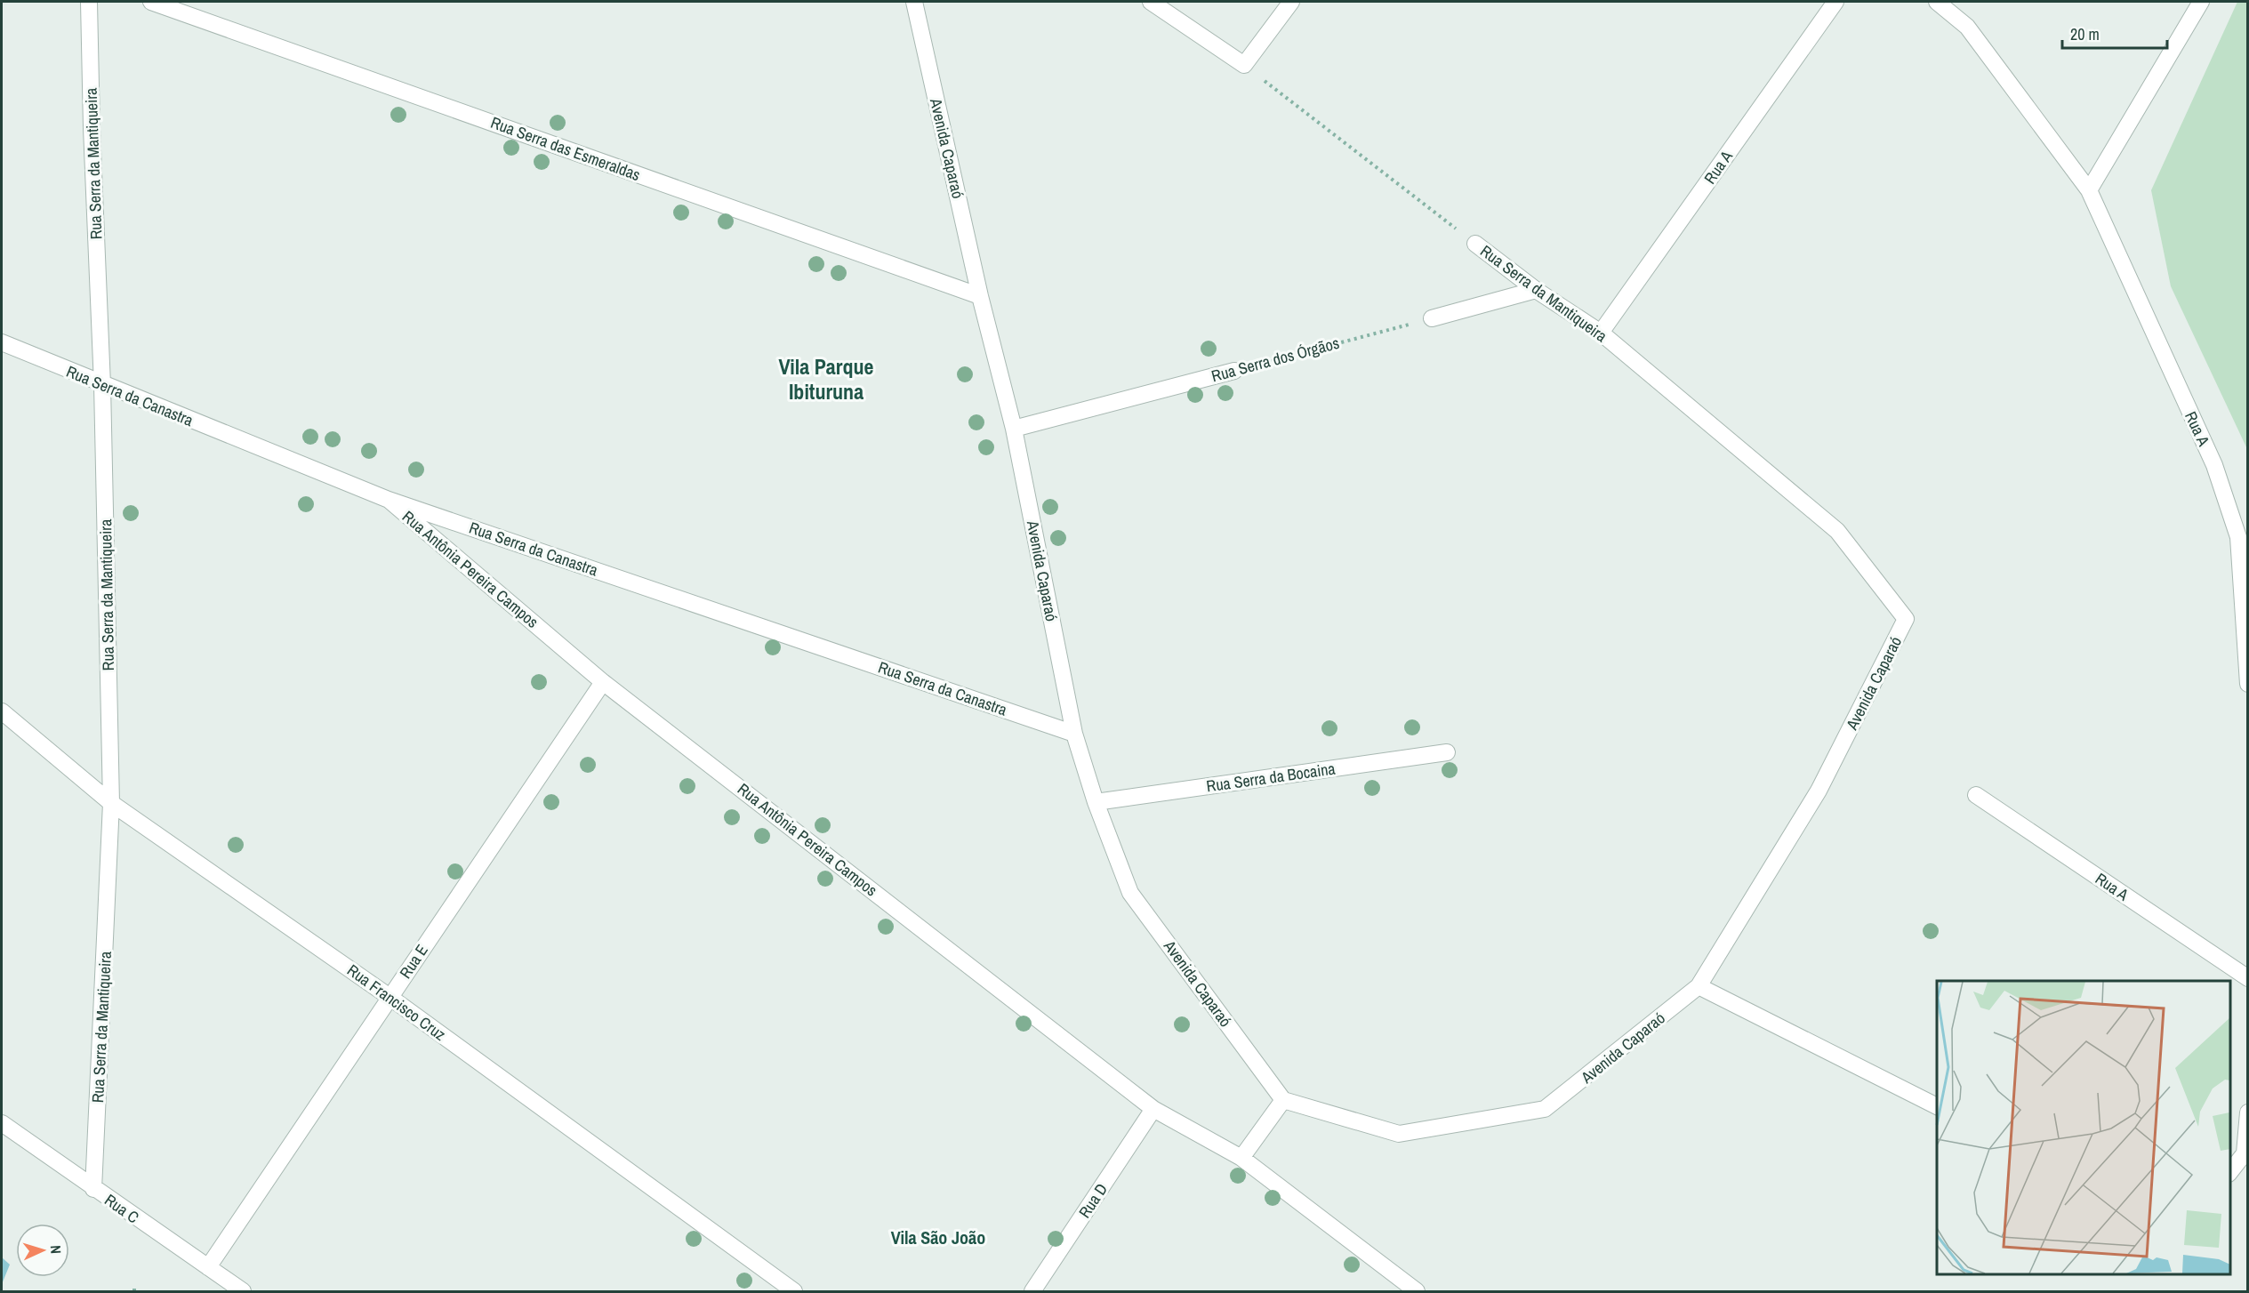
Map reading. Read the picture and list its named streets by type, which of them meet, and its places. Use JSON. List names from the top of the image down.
{
  "streets": {
    "street": [
      "Rua Serra das Esmeraldas",
      "Avenida Caparaó",
      "Rua Serra da Mantiqueira",
      "Rua A",
      "Rua Serra dos Órgãos",
      "Rua Serra da Canastra",
      "Rua Antônia Pereira Campos",
      "Rua Serra da Bocaina",
      "Rua E",
      "Rua Francisco Cruz",
      "Rua D",
      "Rua C"
    ]
  },
  "crossings": [
    ["Rua Serra das Esmeraldas", "Avenida Caparaó"],
    ["Avenida Caparaó", "Rua Serra da Mantiqueira"],
    ["Avenida Caparaó", "Rua Serra dos Órgãos"],
    ["Avenida Caparaó", "Rua Serra da Canastra"],
    ["Avenida Caparaó", "Rua Serra da Bocaina"],
    ["Rua Serra da Mantiqueira", "Rua A"],
    ["Rua Serra da Mantiqueira", "Rua Serra da Canastra"],
    ["Rua Serra da Mantiqueira", "Rua Francisco Cruz"],
    ["Rua Serra da Mantiqueira", "Rua C"],
    ["Rua Serra da Canastra", "Rua Antônia Pereira Campos"],
    ["Rua Antônia Pereira Campos", "Rua E"],
    ["Rua Antônia Pereira Campos", "Rua D"],
    ["Rua E", "Rua Francisco Cruz"],
    ["Rua E", "Rua C"]
  ],
  "districts": ["Vila Parque Ibituruna", "Vila São João"],
  "scale_bar": "20 m",
  "north": "right"
}
